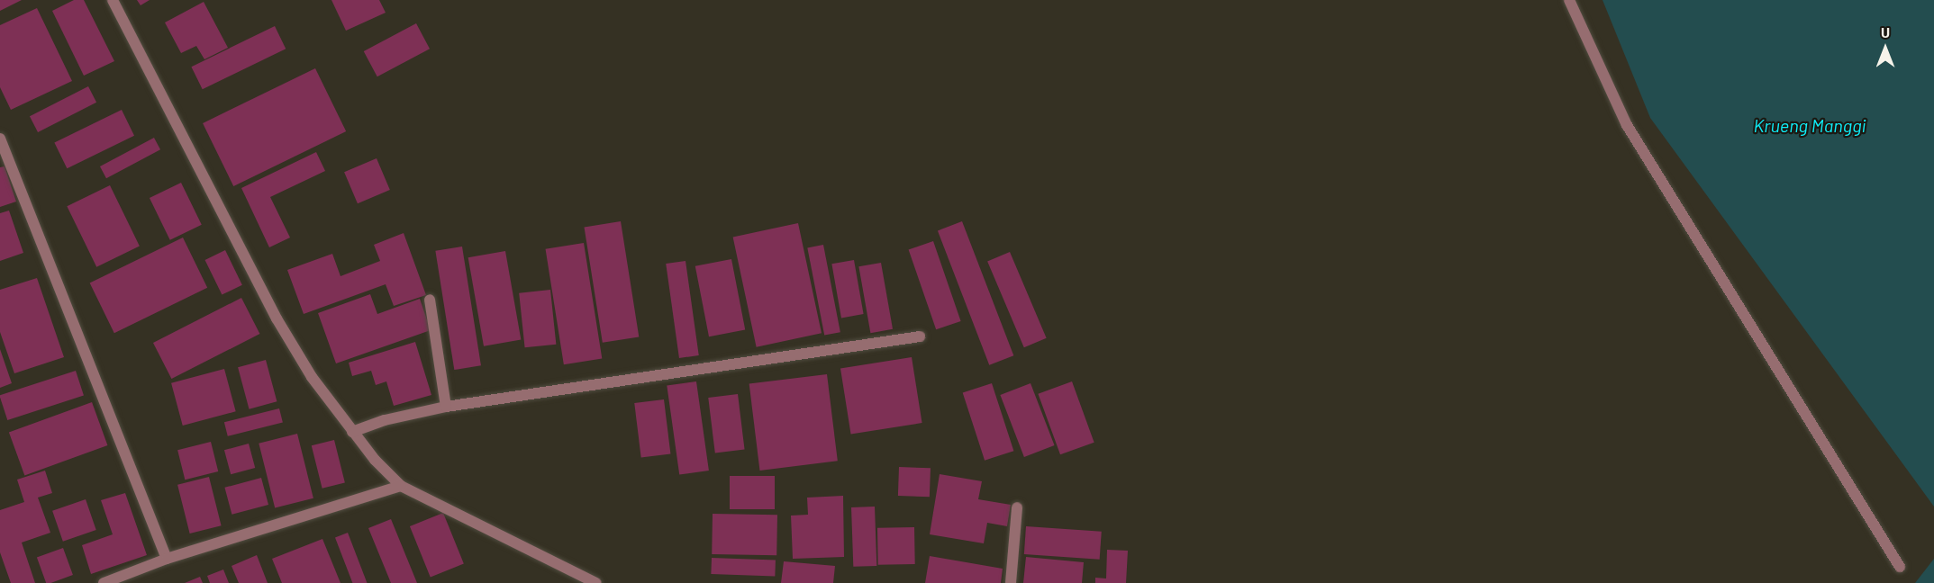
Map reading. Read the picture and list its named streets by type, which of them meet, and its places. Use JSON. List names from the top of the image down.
{
  "water": ["Krueng Manggi"],
  "north": "top"
}
